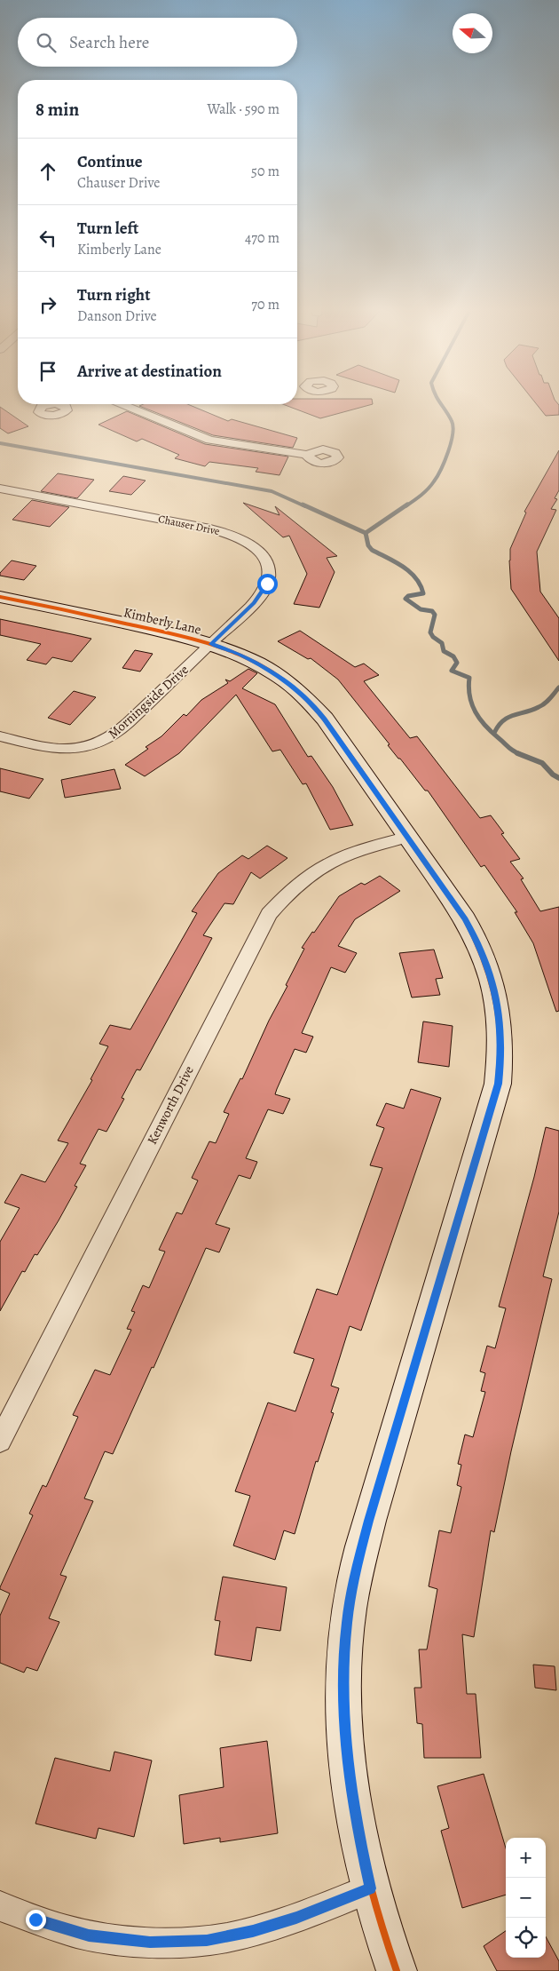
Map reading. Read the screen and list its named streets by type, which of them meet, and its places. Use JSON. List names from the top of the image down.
{
  "streets": {
    "street": [
      "Chauser Drive",
      "Kimberly Lane",
      "Morningside Drive",
      "Kenworth Drive"
    ]
  },
  "crossings": [
    ["Chauser Drive", "Kimberly Lane"],
    ["Chauser Drive", "Morningside Drive"],
    ["Kimberly Lane", "Morningside Drive"],
    ["Kimberly Lane", "Kenworth Drive"]
  ],
  "north": "left",
  "page": {
    "search": "Search here",
    "heading": ["8 min", "Walk · 590 m"],
    "list": [
      ["Continue", "Chauser Drive", "50 m"],
      ["Turn left", "Kimberly Lane", "470 m"],
      ["Turn right", "Danson Drive", "70 m"],
      "Arrive at destination"
    ],
    "map_buttons": ["+", "−"]
  }
}
